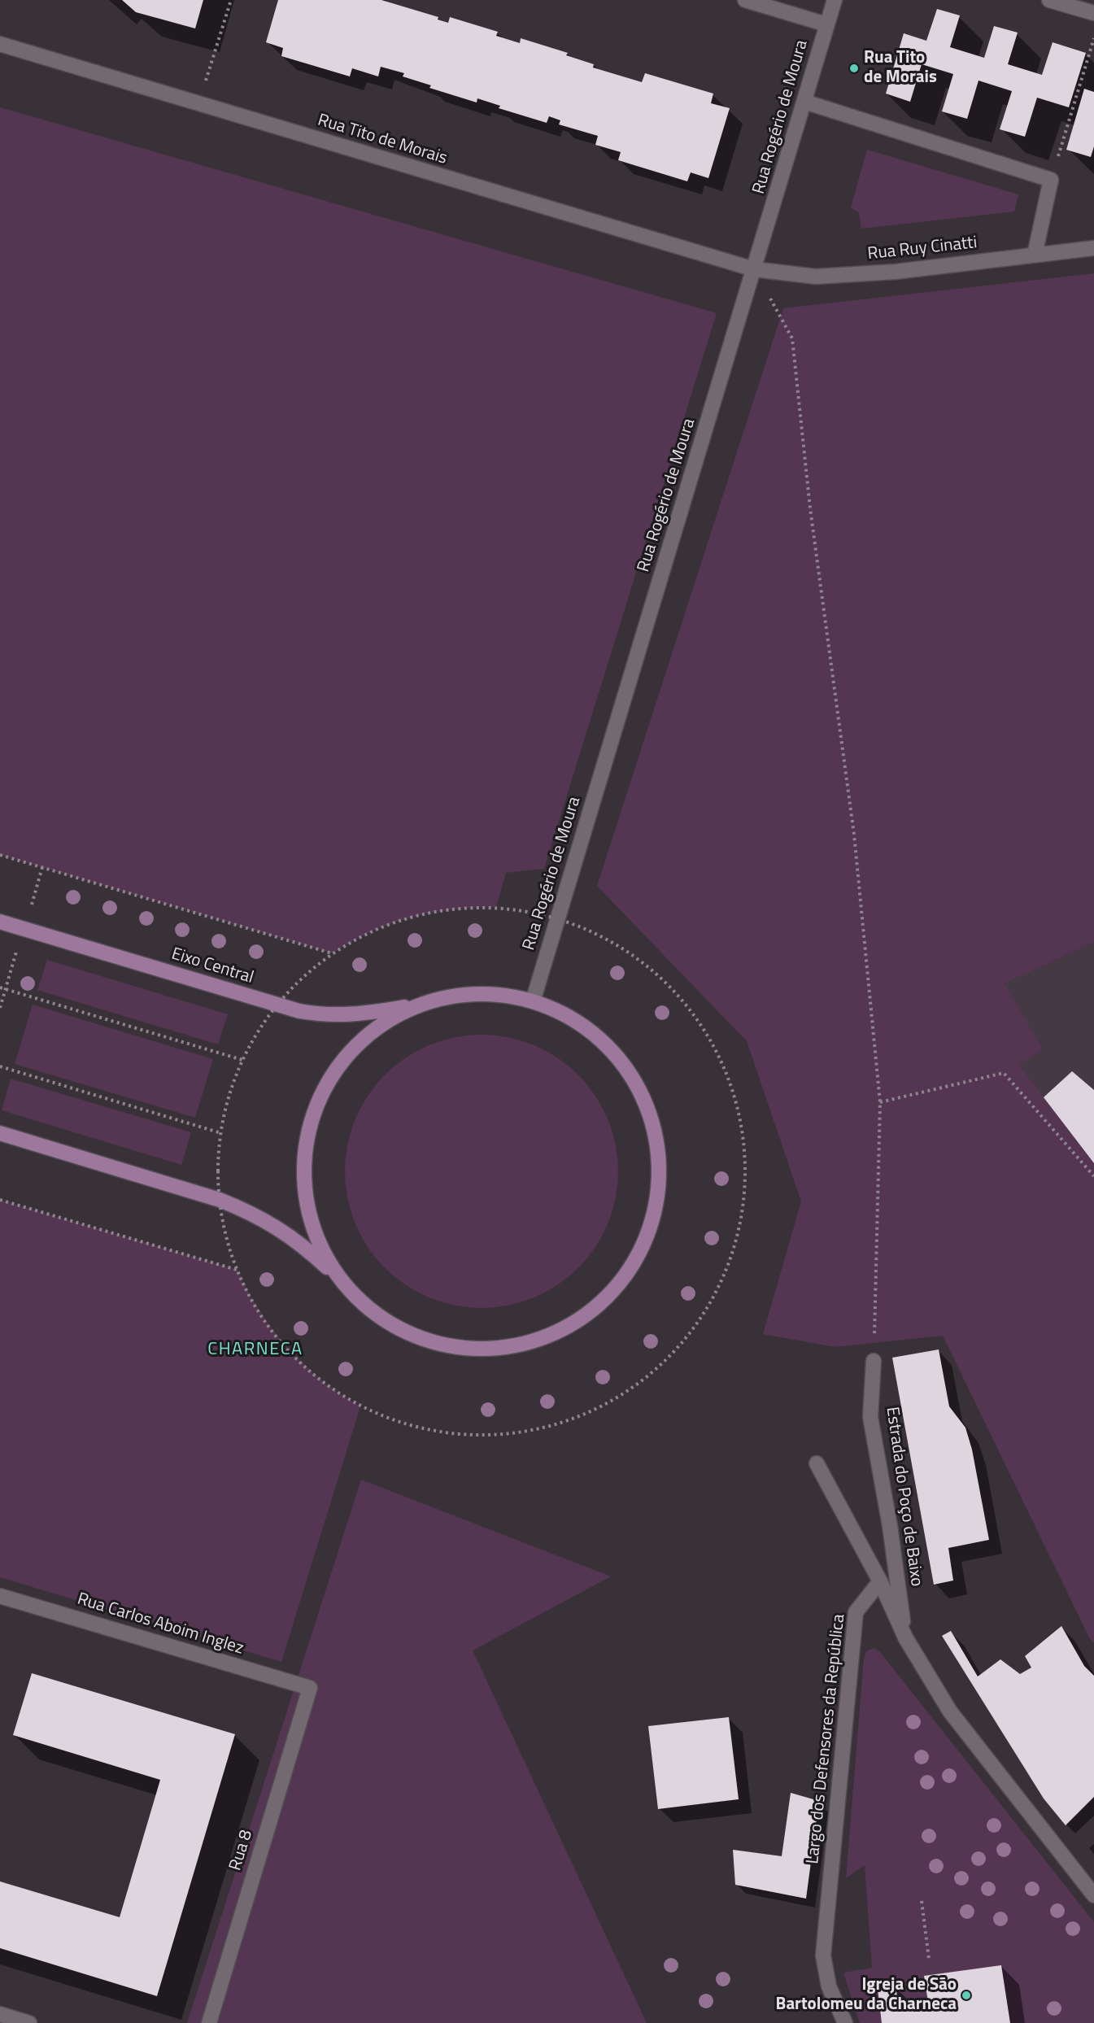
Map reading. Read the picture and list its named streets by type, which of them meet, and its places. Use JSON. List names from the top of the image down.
{
  "streets": {
    "main road": ["Eixo Central"],
    "street": [
      "Rua Rogério de Moura",
      "Rua Tito de Morais",
      "Rua Ruy Cinatti",
      "Estrada do Poço de Baixo",
      "Rua Carlos Aboim Inglez",
      "Largo dos Defensores da República",
      "Rua 8"
    ]
  },
  "crossings": [
    ["Rua Rogério de Moura", "Rua Tito de Morais"],
    ["Rua Rogério de Moura", "Rua Ruy Cinatti"],
    ["Rua Tito de Morais", "Rua Ruy Cinatti"],
    ["Rua Carlos Aboim Inglez", "Rua 8"]
  ],
  "districts": ["CHARNECA"],
  "places": ["Rua Tito de Morais", "Igreja de São Bartolomeu da Charneca"]
}
